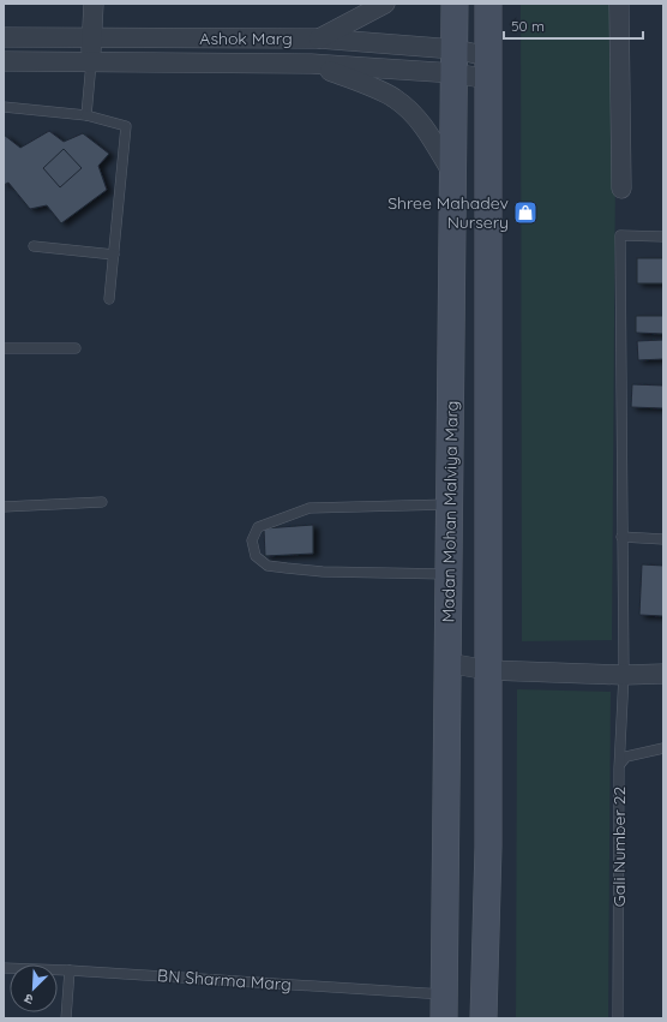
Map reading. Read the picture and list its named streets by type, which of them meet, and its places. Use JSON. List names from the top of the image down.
{
  "streets": {
    "main road": ["Madan Mohan Malviya Marg"],
    "street": ["Ashok Marg"],
    "lane": ["Gali Number 22", "BN Sharma Marg"]
  },
  "crossings": [
    ["Ashok Marg", "Madan Mohan Malviya Marg"],
    ["Madan Mohan Malviya Marg", "BN Sharma Marg"]
  ],
  "places": {
    "shop": ["Shree Mahadev Nursery"]
  },
  "scale_bar": "50 m",
  "north": "bottom left"
}
